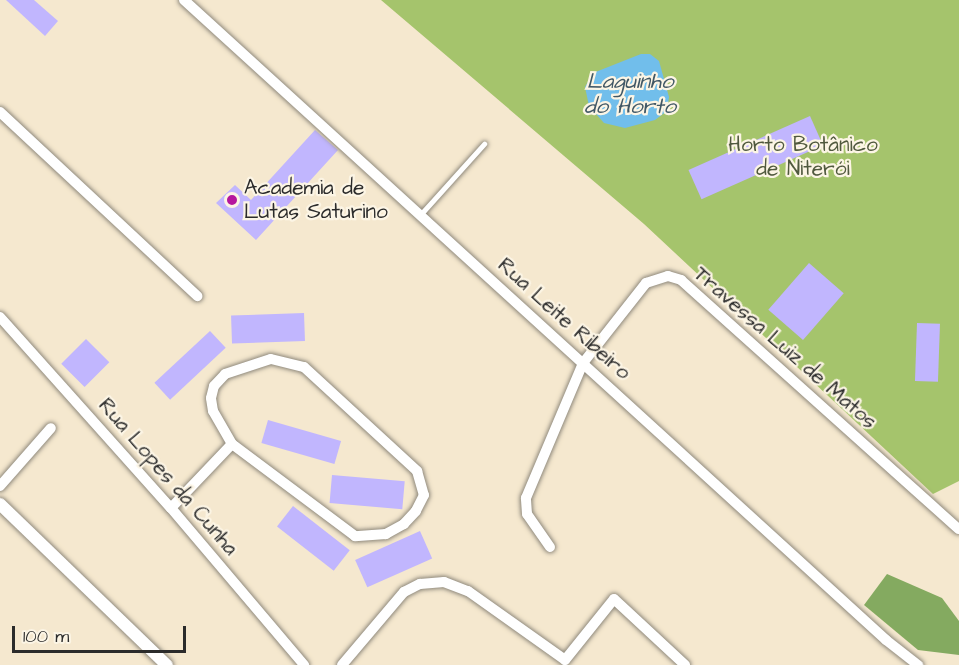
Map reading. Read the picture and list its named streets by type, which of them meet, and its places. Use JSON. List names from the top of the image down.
{
  "streets": {
    "street": ["Rua Leite Ribeiro", "Travessa Luiz de Matos", "Rua Lopes da Cunha"]
  },
  "crossings": [
    ["Rua Leite Ribeiro", "Travessa Luiz de Matos"]
  ],
  "water": ["Laguinho do Horto"],
  "parks": ["Horto Botânico de Niterói"],
  "places": ["Academia de Lutas Saturino"],
  "scale_bar": "100 m"
}
